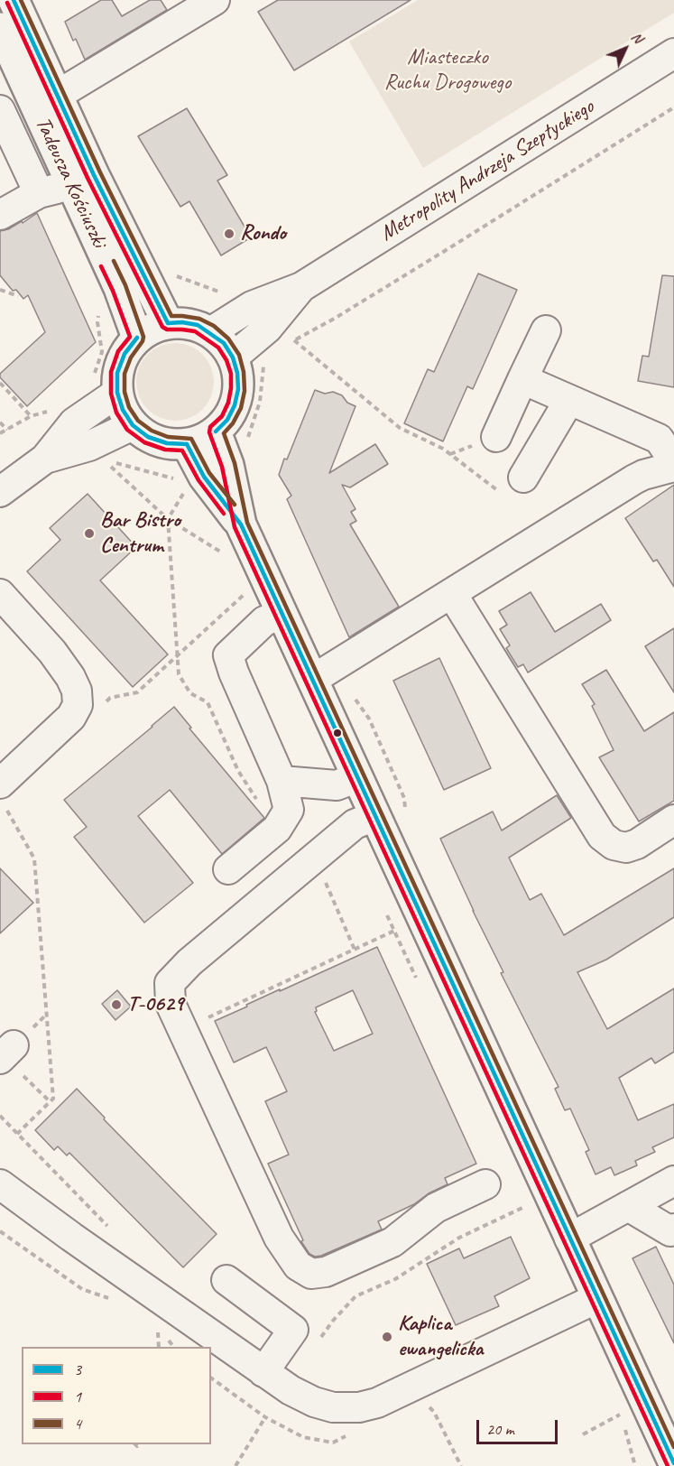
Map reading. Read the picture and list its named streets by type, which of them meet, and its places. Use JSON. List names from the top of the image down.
{
  "streets": {
    "main road": ["Tadeusza Kościuszki"],
    "street": ["Metropolity Andrzeja Szeptyckiego"]
  },
  "crossings": [
    ["Metropolity Andrzeja Szeptyckiego", "Tadeusza Kościuszki"]
  ],
  "parks": ["Miasteczko Ruchu Drogowego"],
  "places": [
    "Rondo",
    "Bar Bistro Centrum",
    "T-0629",
    "Kaplica ewangelicka"
  ],
  "lines": ["transit line 3", "transit line 4", "transit line 1"],
  "legend": ["3", "1", "4"],
  "scale_bar": "20 m",
  "north": "top right"
}
